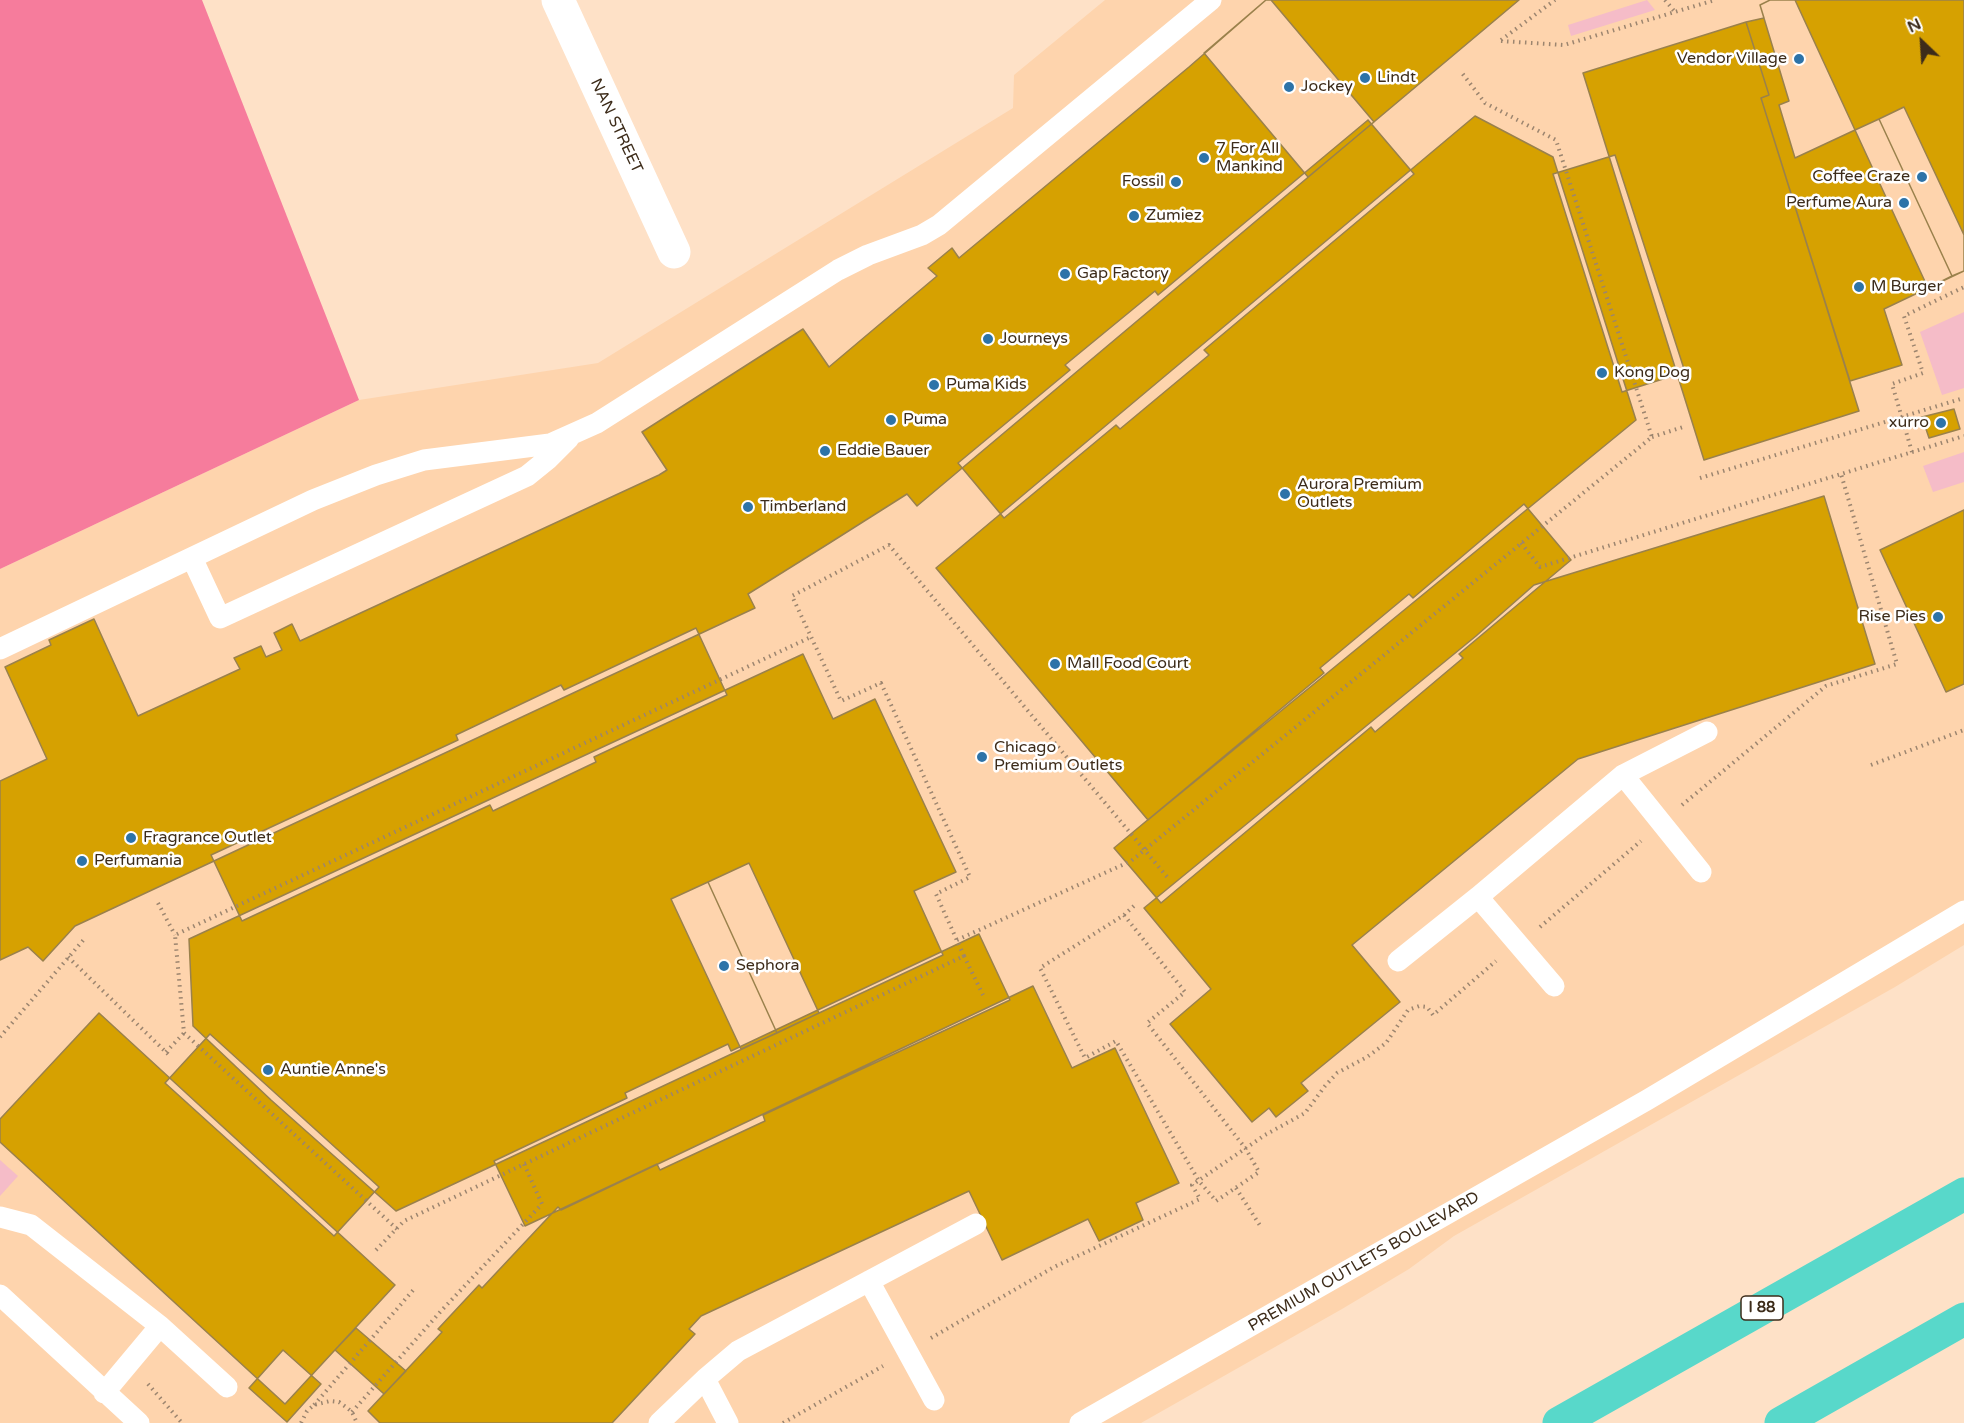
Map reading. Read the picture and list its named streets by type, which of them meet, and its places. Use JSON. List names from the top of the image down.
{
  "streets": {
    "highway": ["I 88"],
    "street": ["NAN STREET"],
    "lane": ["PREMIUM OUTLETS BOULEVARD"]
  },
  "places": [
    "Vendor Village",
    "Lindt",
    "Jockey",
    "7 For All Mankind",
    "Coffee Craze",
    "Fossil",
    "Perfume Aura",
    "Zumiez",
    "Gap Factory",
    "M Burger",
    "Journeys",
    "Kong Dog",
    "Puma Kids",
    "Puma",
    "xurro",
    "Eddie Bauer",
    "Aurora Premium Outlets",
    "Timberland",
    "Rise Pies",
    "Mall Food Court",
    "Chicago Premium Outlets",
    "Fragrance Outlet",
    "Perfumania",
    "Sephora",
    "Auntie Anne's"
  ],
  "north": "top left"
}
